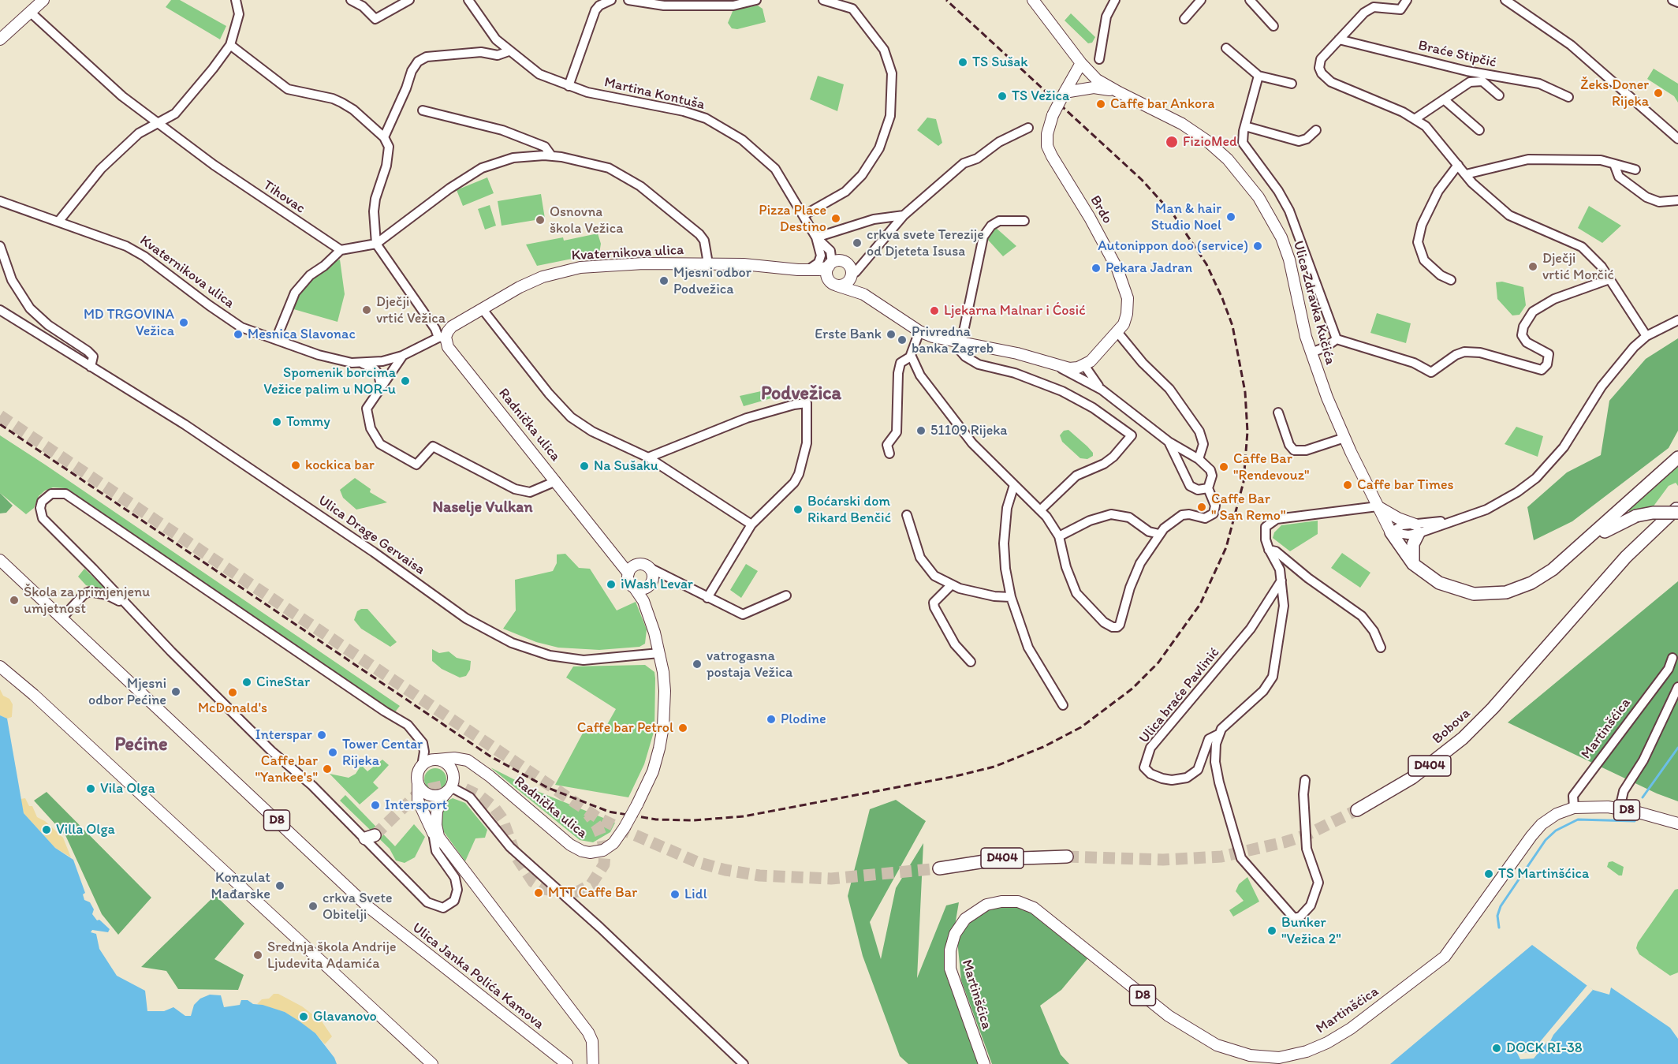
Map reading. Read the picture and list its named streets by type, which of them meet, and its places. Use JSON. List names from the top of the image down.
{
  "streets": {
    "highway": ["Bobova", "D404"],
    "main road": [
      "Brdo",
      "Kvaternikova ulica",
      "Ulica Zdravka Kučića",
      "Radnička ulica",
      "Martinšćica",
      "D8",
      "Ulica Janka Polića Kamova"
    ],
    "street": [
      "Braće Stipčić",
      "Martina Kontuša",
      "Tihovac",
      "Ulica Drage Gervaisa",
      "Ulica braće Pavlinić"
    ]
  },
  "crossings": [
    ["Martina Kontuša", "Kvaternikova ulica"],
    ["Brdo", "Kvaternikova ulica"],
    ["Brdo", "Ulica Zdravka Kučića"],
    ["Kvaternikova ulica", "Radnička ulica"],
    ["Ulica Zdravka Kučića", "Ulica braće Pavlinić"],
    ["Radnička ulica", "Ulica Drage Gervaisa"],
    ["Martinšćica", "D8"]
  ],
  "districts": ["Podvežica", "Naselje Vulkan", "Pećine"],
  "places": [
    "TS Sušak",
    "Žeks Doner Rijeka",
    "TS Vežica",
    "Caffe bar Ankora",
    "FizioMed",
    "Man & hair Studio Noel",
    "Pizza Place Destino",
    "Osnovna škola Vežica",
    "crkva svete Terezije od Djeteta Isusa",
    "Autonippon doo (service)",
    "Dječji vrtić Morčić",
    "Pekara Jadran",
    "Mjesni odbor Podvežica",
    "Dječji vrtić Vežica",
    "Ljekarna Malnar i Ćosić",
    "MD TRGOVINA Vežica",
    "Mesnica Slavonac",
    "Erste Bank",
    "Privredna banka Zagreb",
    "Spomenik borcima Vežice palim u NOR-u",
    "Tommy",
    "51109 Rijeka",
    "kockica bar",
    "Na Sušaku",
    "Caffe Bar \"Rendevouz\"",
    "Caffe bar Times",
    "Caffe Bar \" San Remo\"",
    "Boćarski dom Rikard Benčić",
    "iWash Levar",
    "Škola za primjenjenu umjetnost",
    "vatrogasna postaja Vežica",
    "CineStar",
    "Mjesni odbor Pećine",
    "McDonald's",
    "Plodine",
    "Caffe bar Petrol",
    "Interspar",
    "Tower Centar Rijeka",
    "Caffe bar \"Yankee's\"",
    "Vila Olga",
    "Intersport",
    "Villa Olga",
    "TS Martinšćica",
    "Konzulat Mađarske",
    "MTT Caffe Bar",
    "Lidl",
    "crkva Svete Obitelji",
    "Bunker \"Vežica 2\"",
    "Srednja škola Andrije Ljudevita Adamića",
    "Glavanovo",
    "DOCK RI-38"
  ]
}
